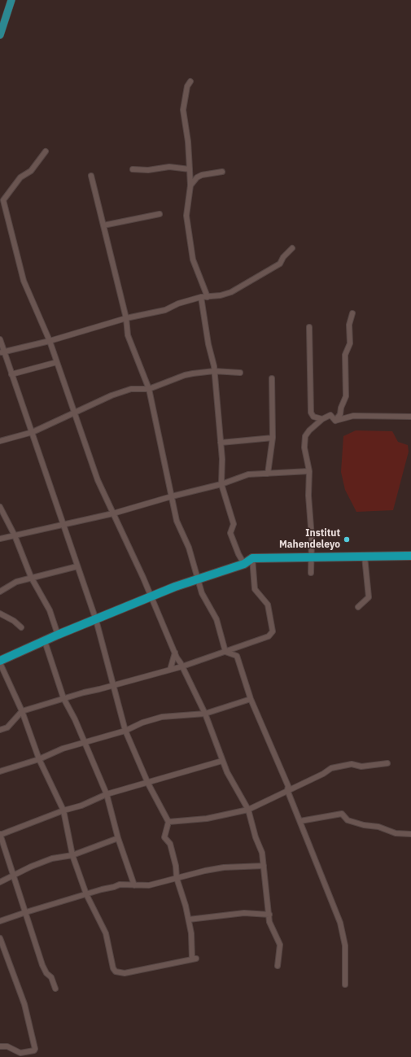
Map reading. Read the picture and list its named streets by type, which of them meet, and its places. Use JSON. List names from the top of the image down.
{
  "places": ["Institut Mahendeleyo"]
}
